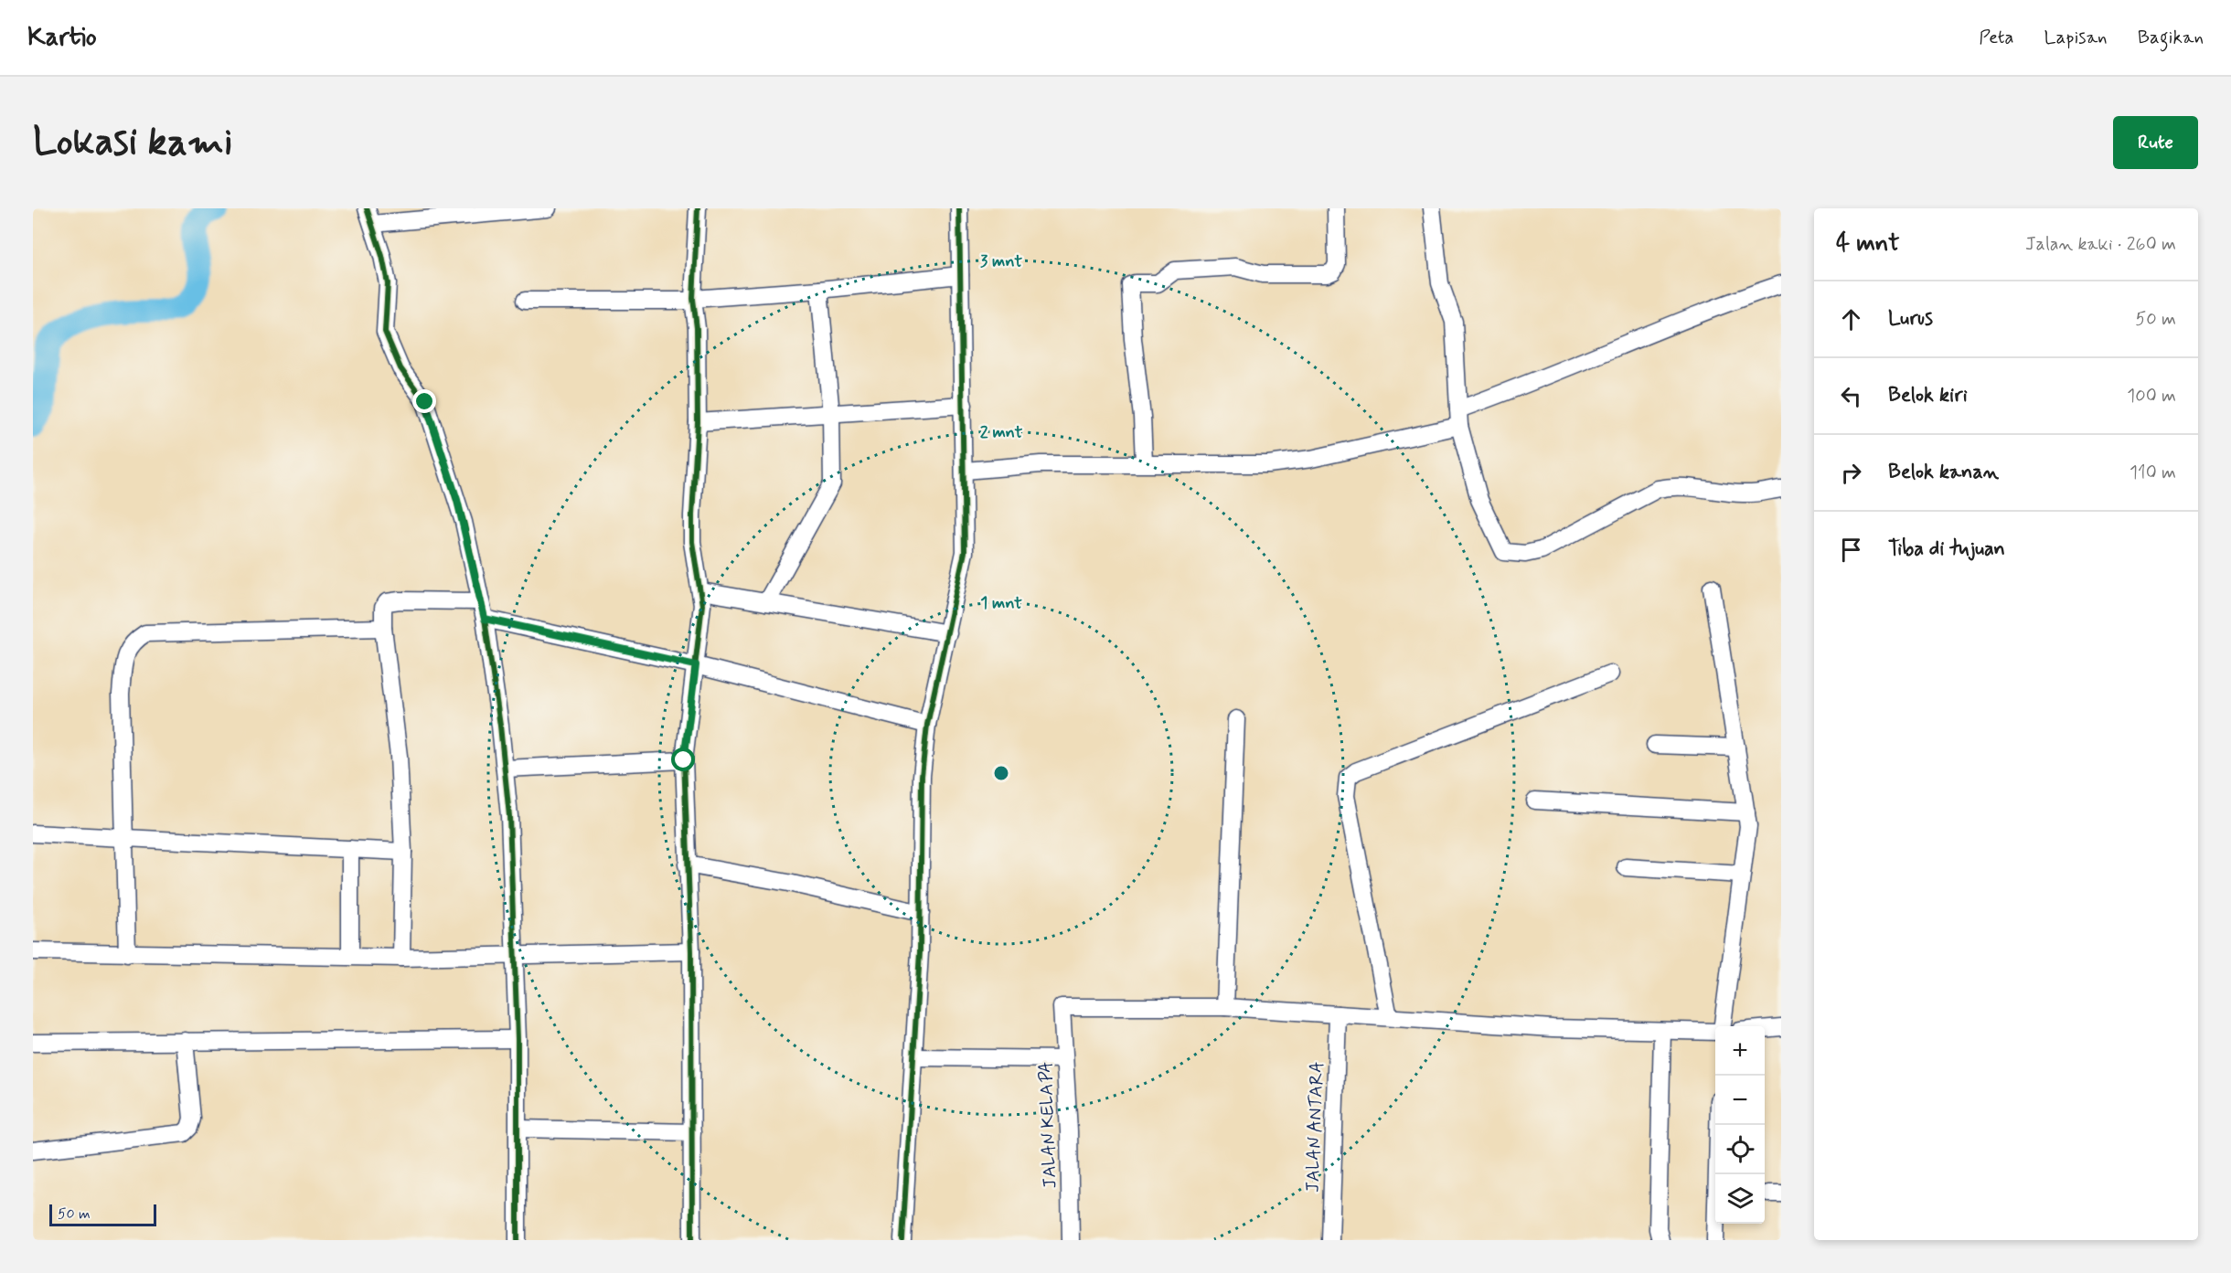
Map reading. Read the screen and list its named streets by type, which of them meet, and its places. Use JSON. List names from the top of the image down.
{
  "streets": {
    "street": ["JALAN KELAPA", "JALAN ANTARA"]
  },
  "scale_bar": "50 m",
  "page": {
    "header": "Kartio",
    "nav": ["Peta", "Lapisan", "Bagikan"],
    "buttons": "Rute",
    "title": "Lokasi kami",
    "heading": ["4 mnt", "Jalan kaki · 260 m"],
    "list": [
      ["Lurus", "50 m"],
      ["Belok kiri", "100 m"],
      ["Belok kanan", "110 m"],
      "Tiba di tujuan"
    ],
    "map_buttons": ["+", "−"],
    "scale": "50 m"
  },
  "rings": ["3 mnt", "2 mnt", "1 mnt"]
}
